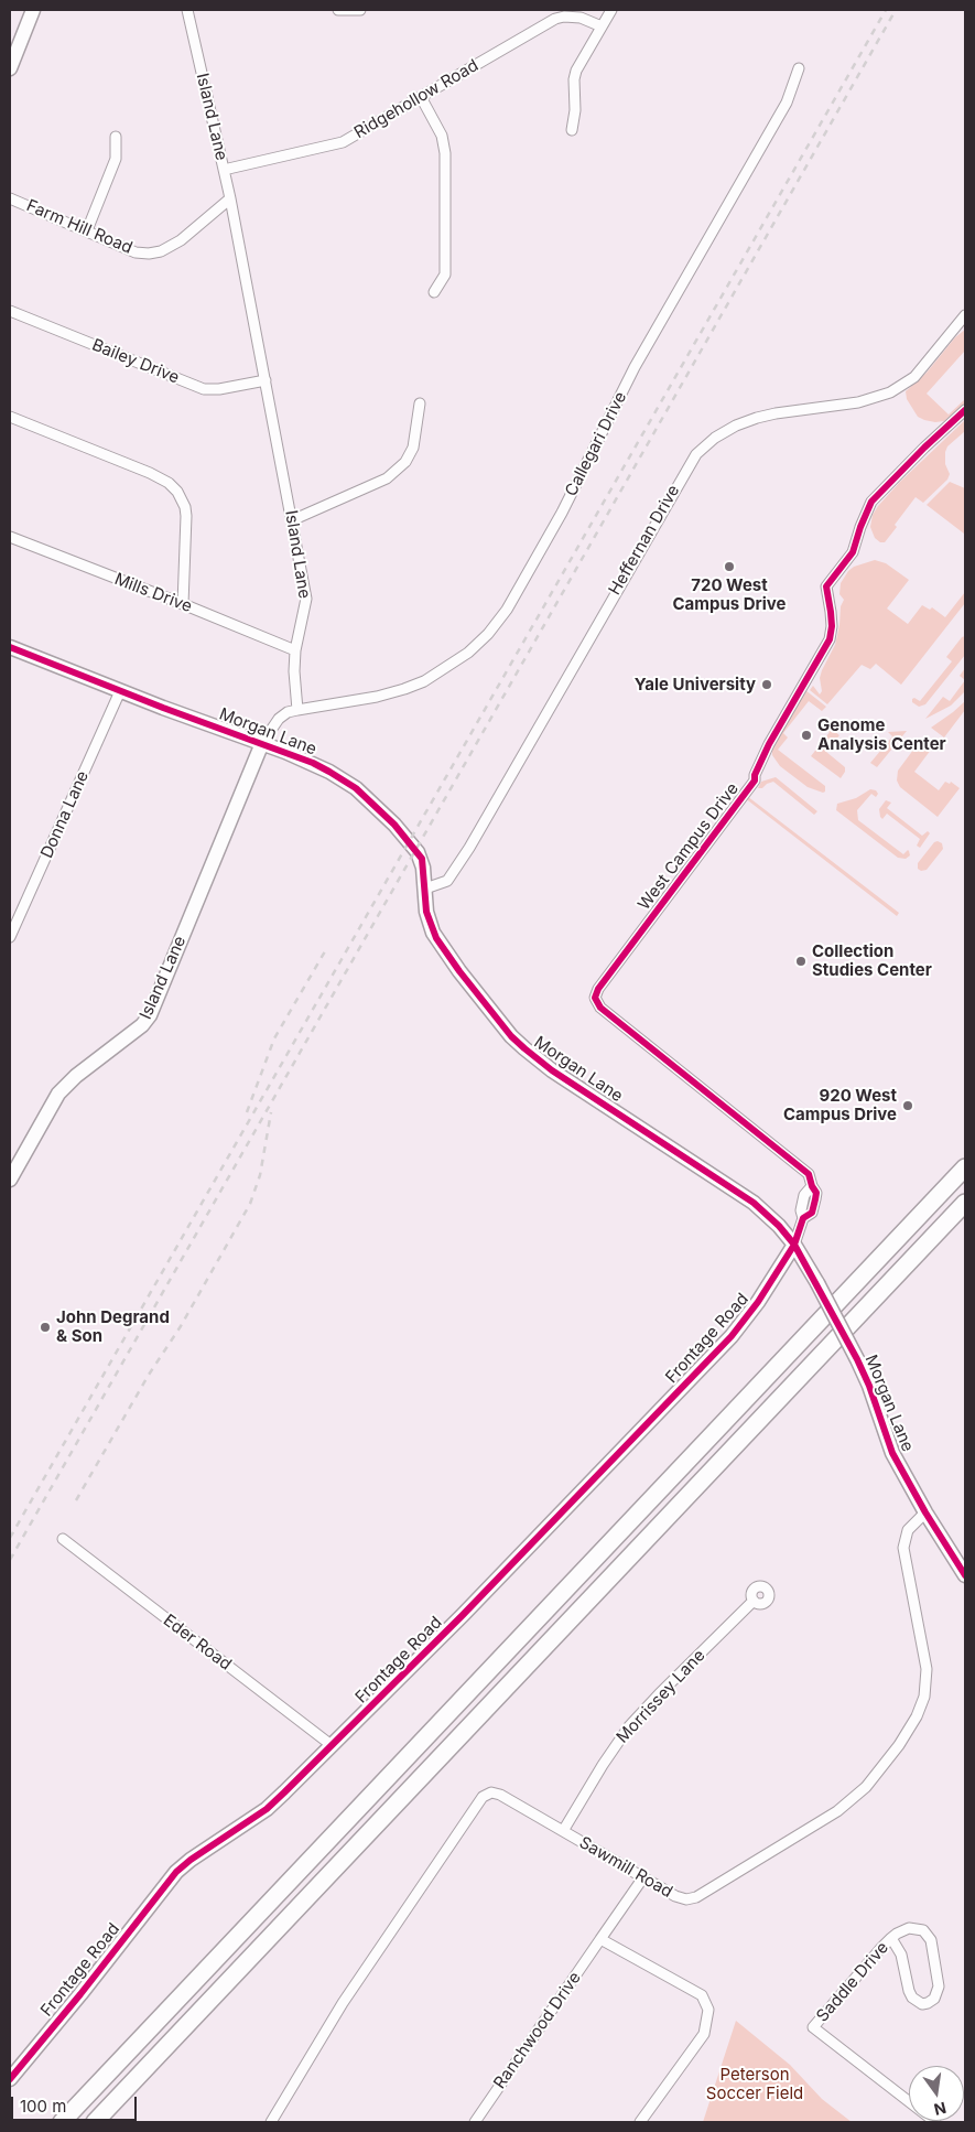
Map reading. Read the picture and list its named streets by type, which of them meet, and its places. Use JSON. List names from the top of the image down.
{
  "streets": {
    "street": [
      "Ridgehollow Road",
      "Island Lane",
      "Farm Hill Road",
      "Bailey Drive",
      "Callegari Drive",
      "Heffernan Drive",
      "Mills Drive",
      "Morgan Lane",
      "Donna Lane",
      "West Campus Drive",
      "Frontage Road",
      "Eder Road",
      "Morrissey Lane",
      "Sawmill Road",
      "Saddle Drive",
      "Ranchwood Drive"
    ]
  },
  "crossings": [
    ["Ridgehollow Road", "Island Lane"],
    ["Island Lane", "Farm Hill Road"],
    ["Island Lane", "Bailey Drive"],
    ["Island Lane", "Callegari Drive"],
    ["Island Lane", "Mills Drive"],
    ["Island Lane", "Morgan Lane"],
    ["Heffernan Drive", "Morgan Lane"],
    ["Morgan Lane", "Donna Lane"],
    ["Morgan Lane", "West Campus Drive"],
    ["Morgan Lane", "Frontage Road"],
    ["Morgan Lane", "Sawmill Road"],
    ["West Campus Drive", "Frontage Road"],
    ["Frontage Road", "Eder Road"],
    ["Morrissey Lane", "Sawmill Road"],
    ["Sawmill Road", "Ranchwood Drive"]
  ],
  "parks": ["Peterson Soccer Field"],
  "places": [
    "720 West Campus Drive",
    "Yale University",
    "Genome Analysis Center",
    "Collection Studies Center",
    "920 West Campus Drive",
    "John Degrand & Son"
  ],
  "scale_bar": "100 m",
  "north": "bottom"
}
